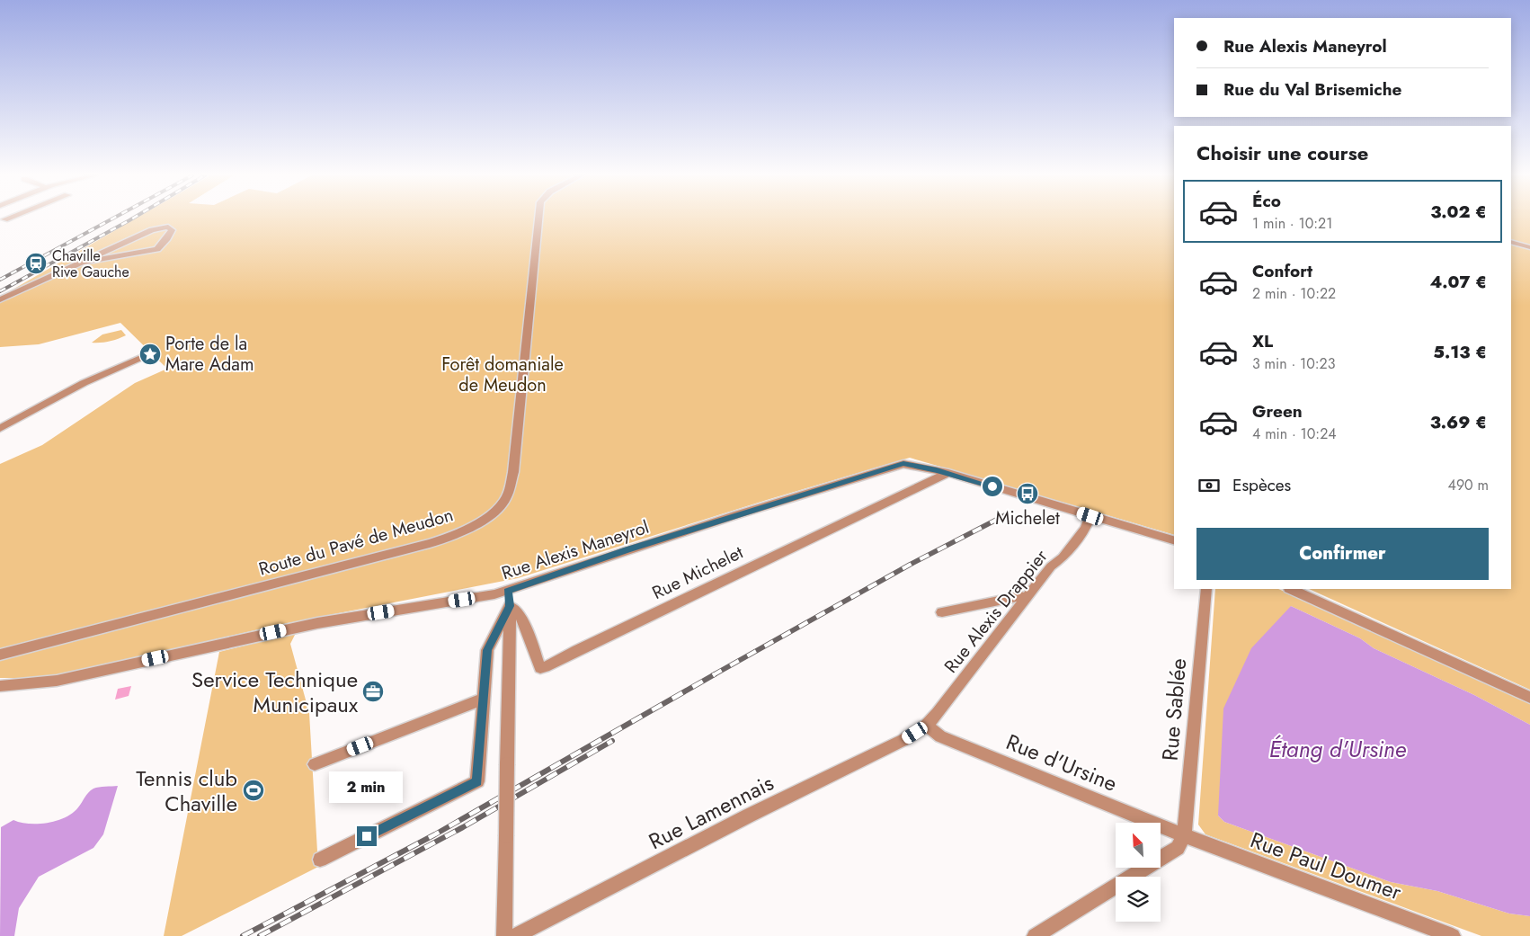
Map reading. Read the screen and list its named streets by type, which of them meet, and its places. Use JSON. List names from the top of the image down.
{
  "streets": {
    "street": [
      "Route du Pavé de Meudon",
      "Rue Alexis Maneyrol",
      "Rue Michelet",
      "Rue Alexis Drappier",
      "Rue Sablée",
      "Rue d'Ursine",
      "Rue Lamennais",
      "Rue Paul Doumer"
    ]
  },
  "crossings": [
    ["Rue Alexis Maneyrol", "Rue Michelet"],
    ["Rue Alexis Maneyrol", "Rue Alexis Drappier"],
    ["Rue Alexis Drappier", "Rue d'Ursine"],
    ["Rue Alexis Drappier", "Rue Lamennais"],
    ["Rue Sablée", "Rue d'Ursine"],
    ["Rue Sablée", "Rue Paul Doumer"],
    ["Rue d'Ursine", "Rue Lamennais"],
    ["Rue d'Ursine", "Rue Paul Doumer"]
  ],
  "water": ["Étang d'Ursine"],
  "parks": ["Forêt domaniale de Meudon"],
  "places": {
    "station": ["Chaville Rive Gauche"],
    "place": ["Porte de la Mare Adam"],
    "bus stop": ["Michelet"],
    "office": ["Service Technique Municipaux"],
    "sports": ["Tennis club Chaville"]
  },
  "north": "top left",
  "page": {
    "banner": ["Rue Alexis Maneyrol", "Rue du Val Brisemiche"],
    "heading": "Choisir une course",
    "list": [
      {
        "name": "Éco",
        "note": "1 min · 10:21",
        "value": "3.02 €"
      },
      {
        "name": "Confort",
        "note": "2 min · 10:22",
        "value": "4.07 €"
      },
      {
        "name": "XL",
        "note": "3 min · 10:23",
        "value": "5.13 €"
      },
      {
        "name": "Green",
        "note": "4 min · 10:24",
        "value": "3.69 €"
      }
    ],
    "pay": ["Espèces", "490 m"],
    "buttons": "Confirmer",
    "bubble": "2 min"
  }
}
